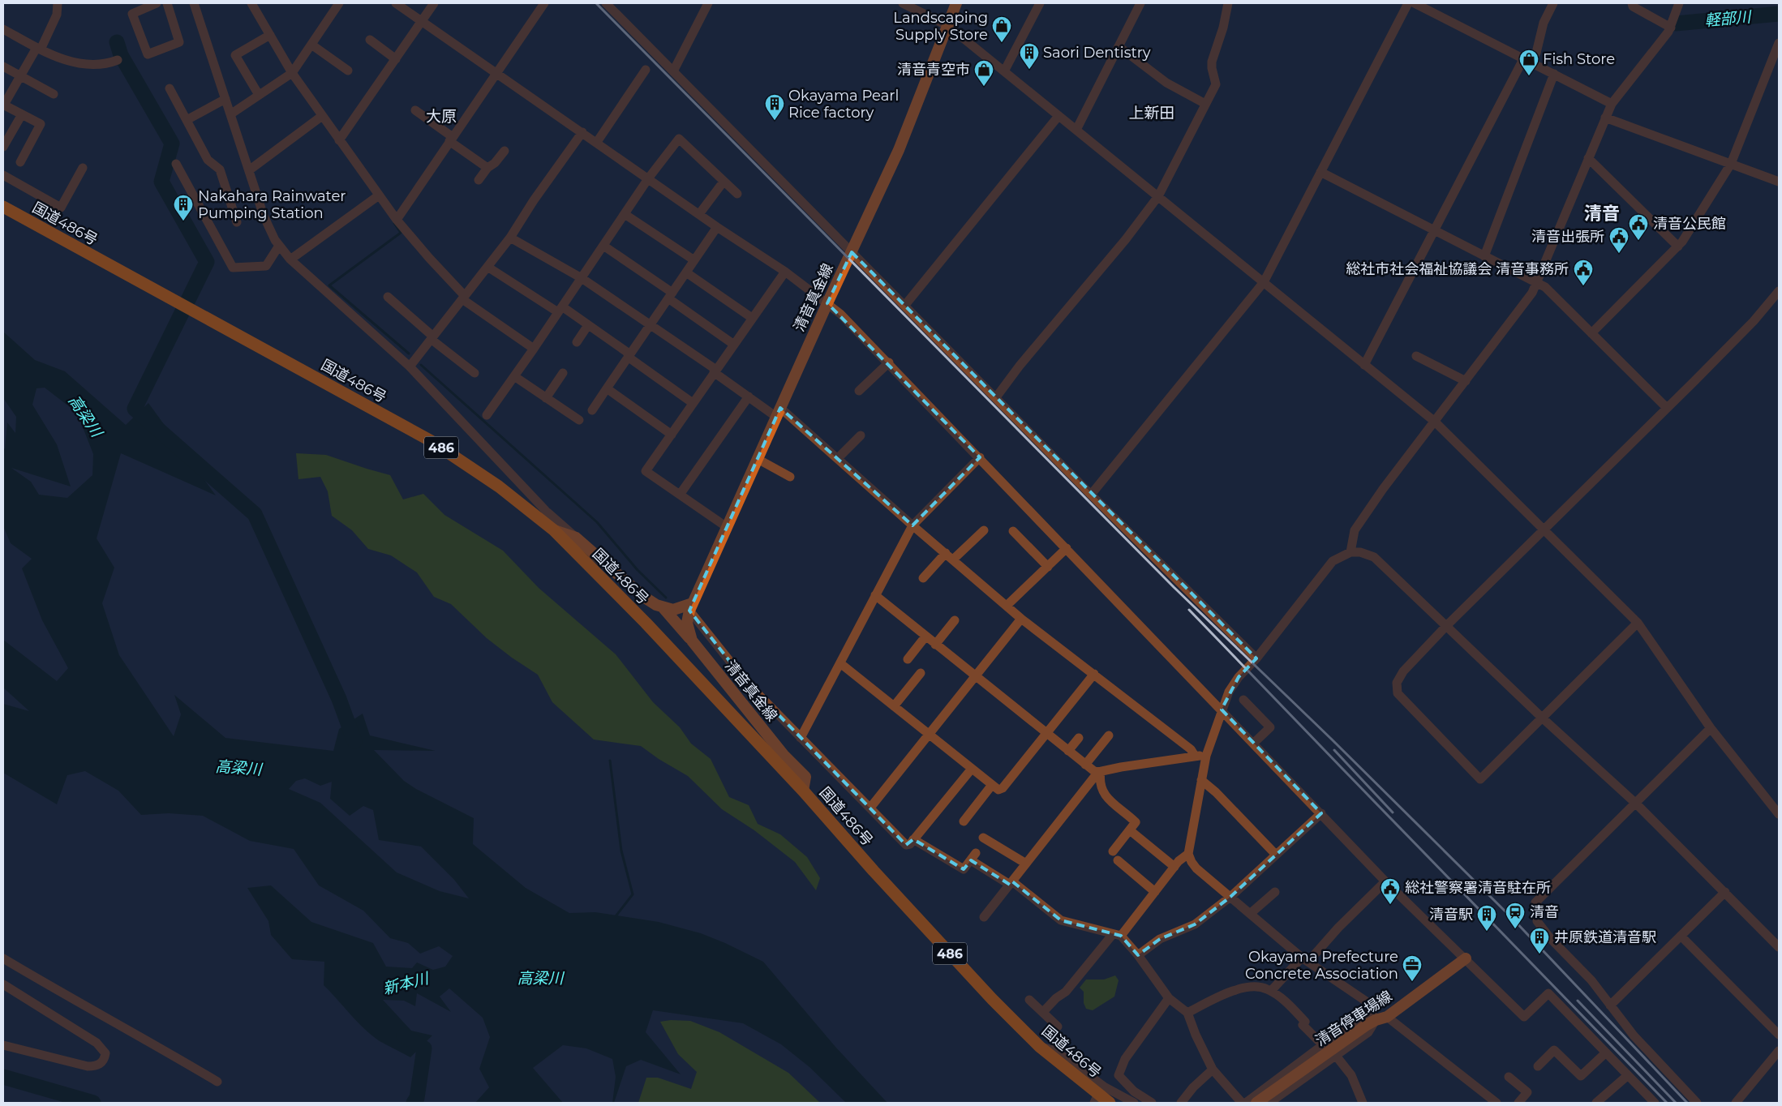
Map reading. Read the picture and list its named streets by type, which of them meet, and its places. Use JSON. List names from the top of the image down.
{
  "streets": {
    "highway": ["国道486号", "486"],
    "main road": ["清音真金線", "清音停車場線"]
  },
  "crossings": [
    ["国道486号", "清音真金線"]
  ],
  "districts": ["上新田", "大原", "清音"],
  "water": ["軽部川", "高梁川", "新本川"],
  "places": {
    "shop": ["Landscaping Supply Store", "Fish Store", "清音青空市"],
    "building": [
      "Saori Dentistry",
      "Okayama Pearl Rice factory",
      "Nakahara Rainwater Pumping Station",
      "清音駅",
      "井原鉄道清音駅"
    ],
    "public building": [
      "清音公民館",
      "清音出張所",
      "総社市社会福祉協議会 清音事務所",
      "総社警察署清音駐在所"
    ],
    "station": ["清音"],
    "office": ["Okayama Prefecture Concrete Association"]
  }
}
